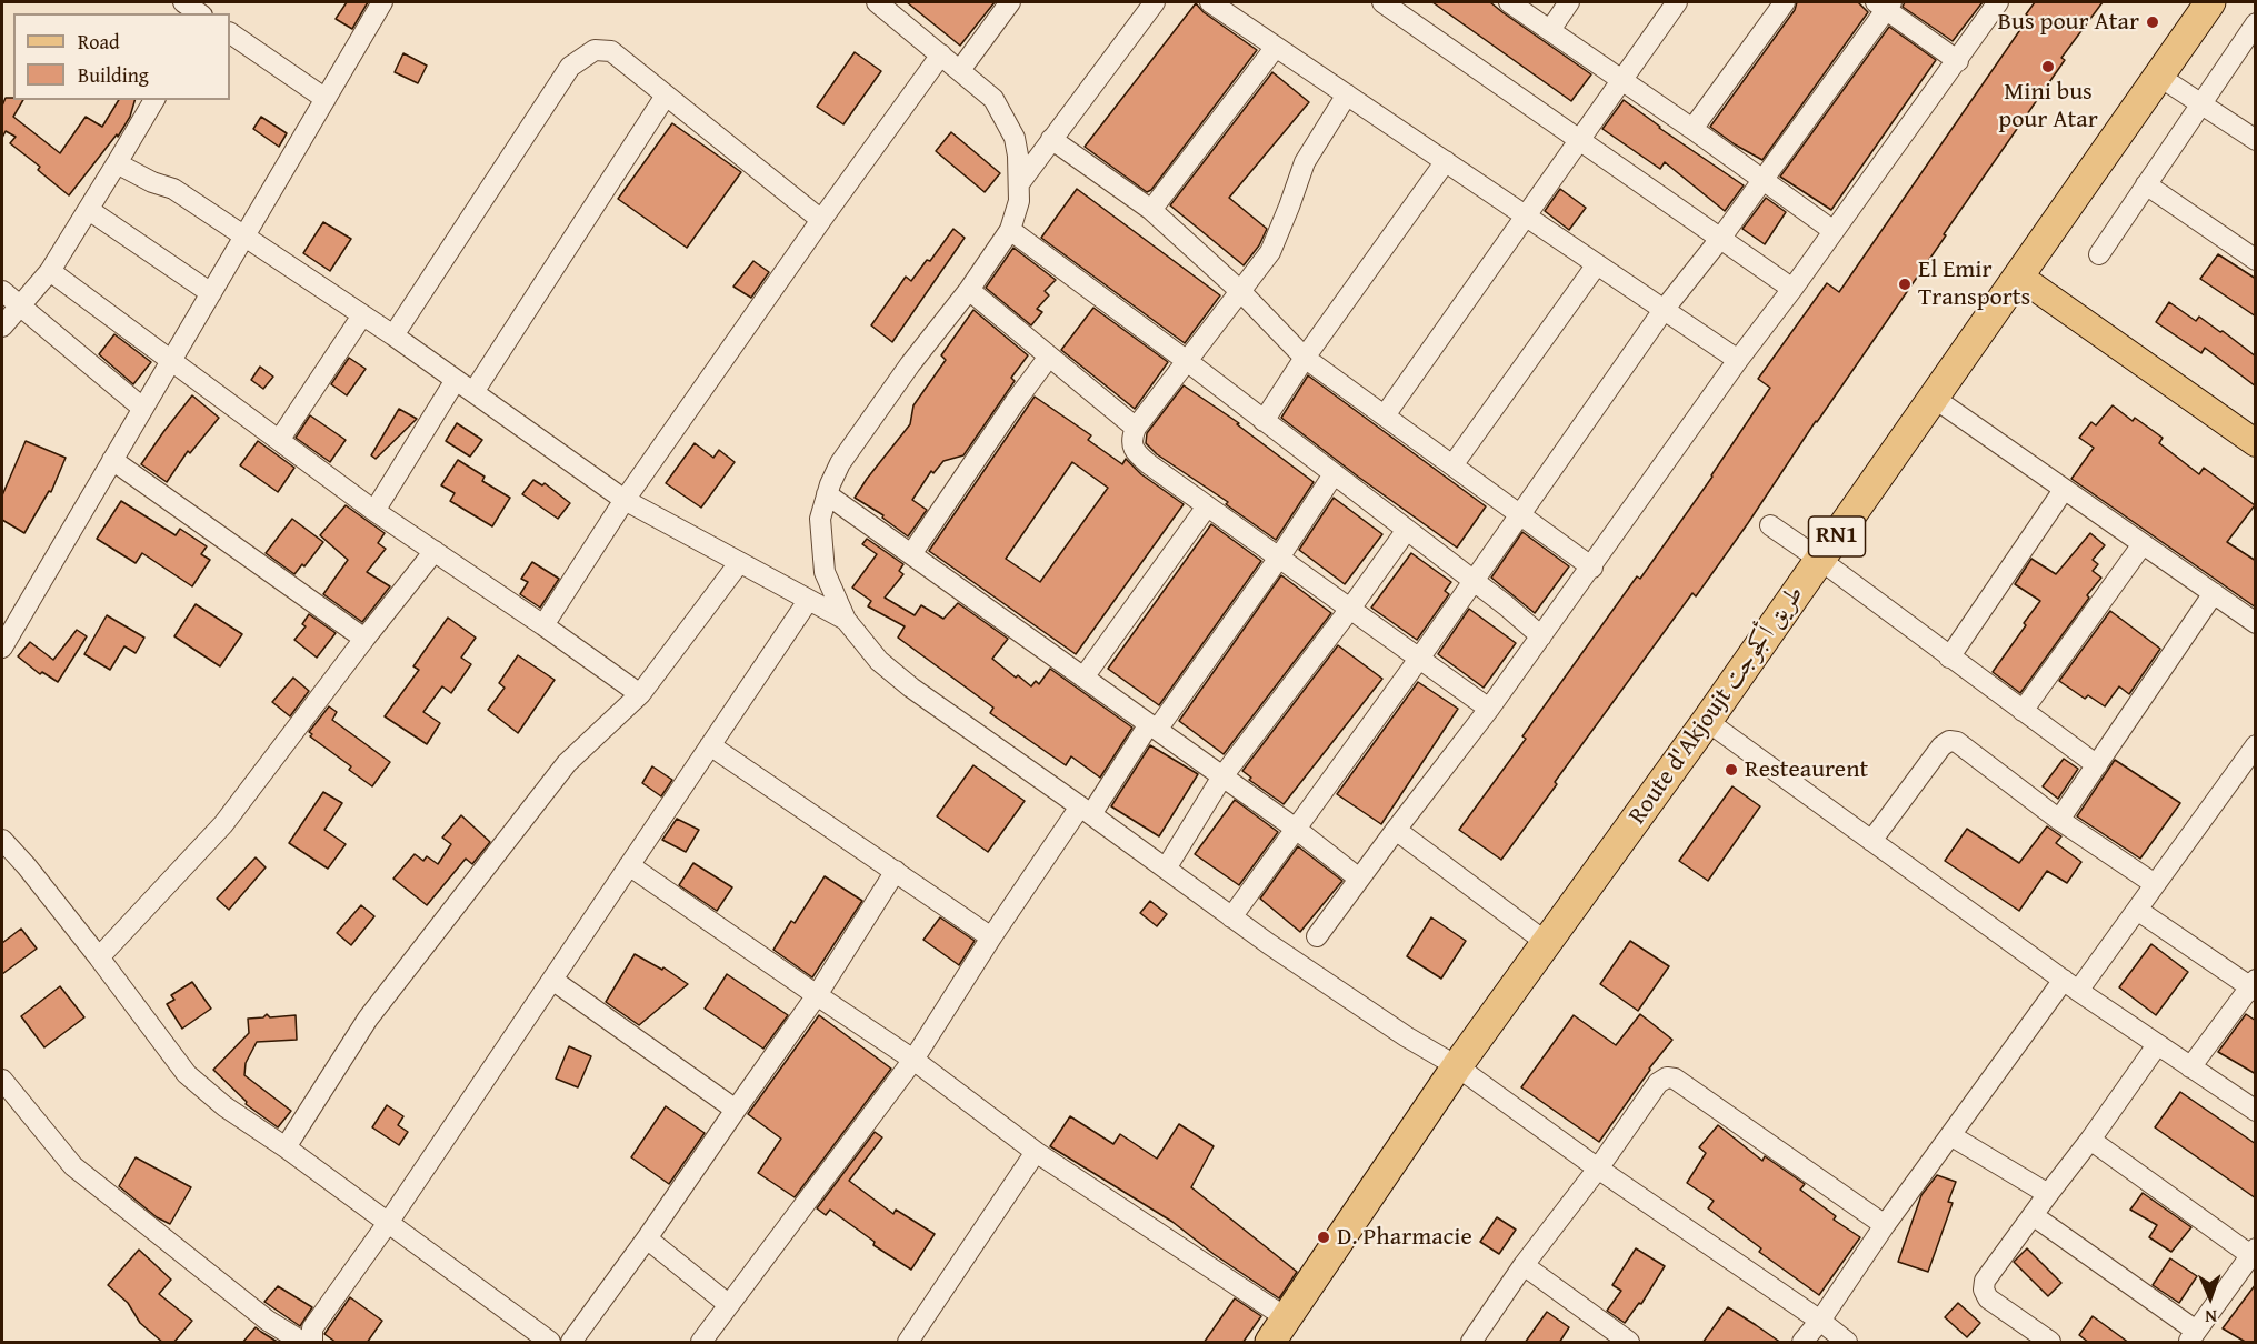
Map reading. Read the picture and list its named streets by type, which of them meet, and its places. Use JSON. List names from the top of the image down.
{
  "streets": {
    "highway": ["RN1", "Route d'Akjoujt طريق أكجوجت"]
  },
  "places": [
    "Bus pour Atar",
    "Mini bus pour Atar",
    "El Emir Transports",
    "Resteaurent",
    "D. Pharmacie"
  ],
  "legend": ["Road", "Building"],
  "north": "bottom"
}
